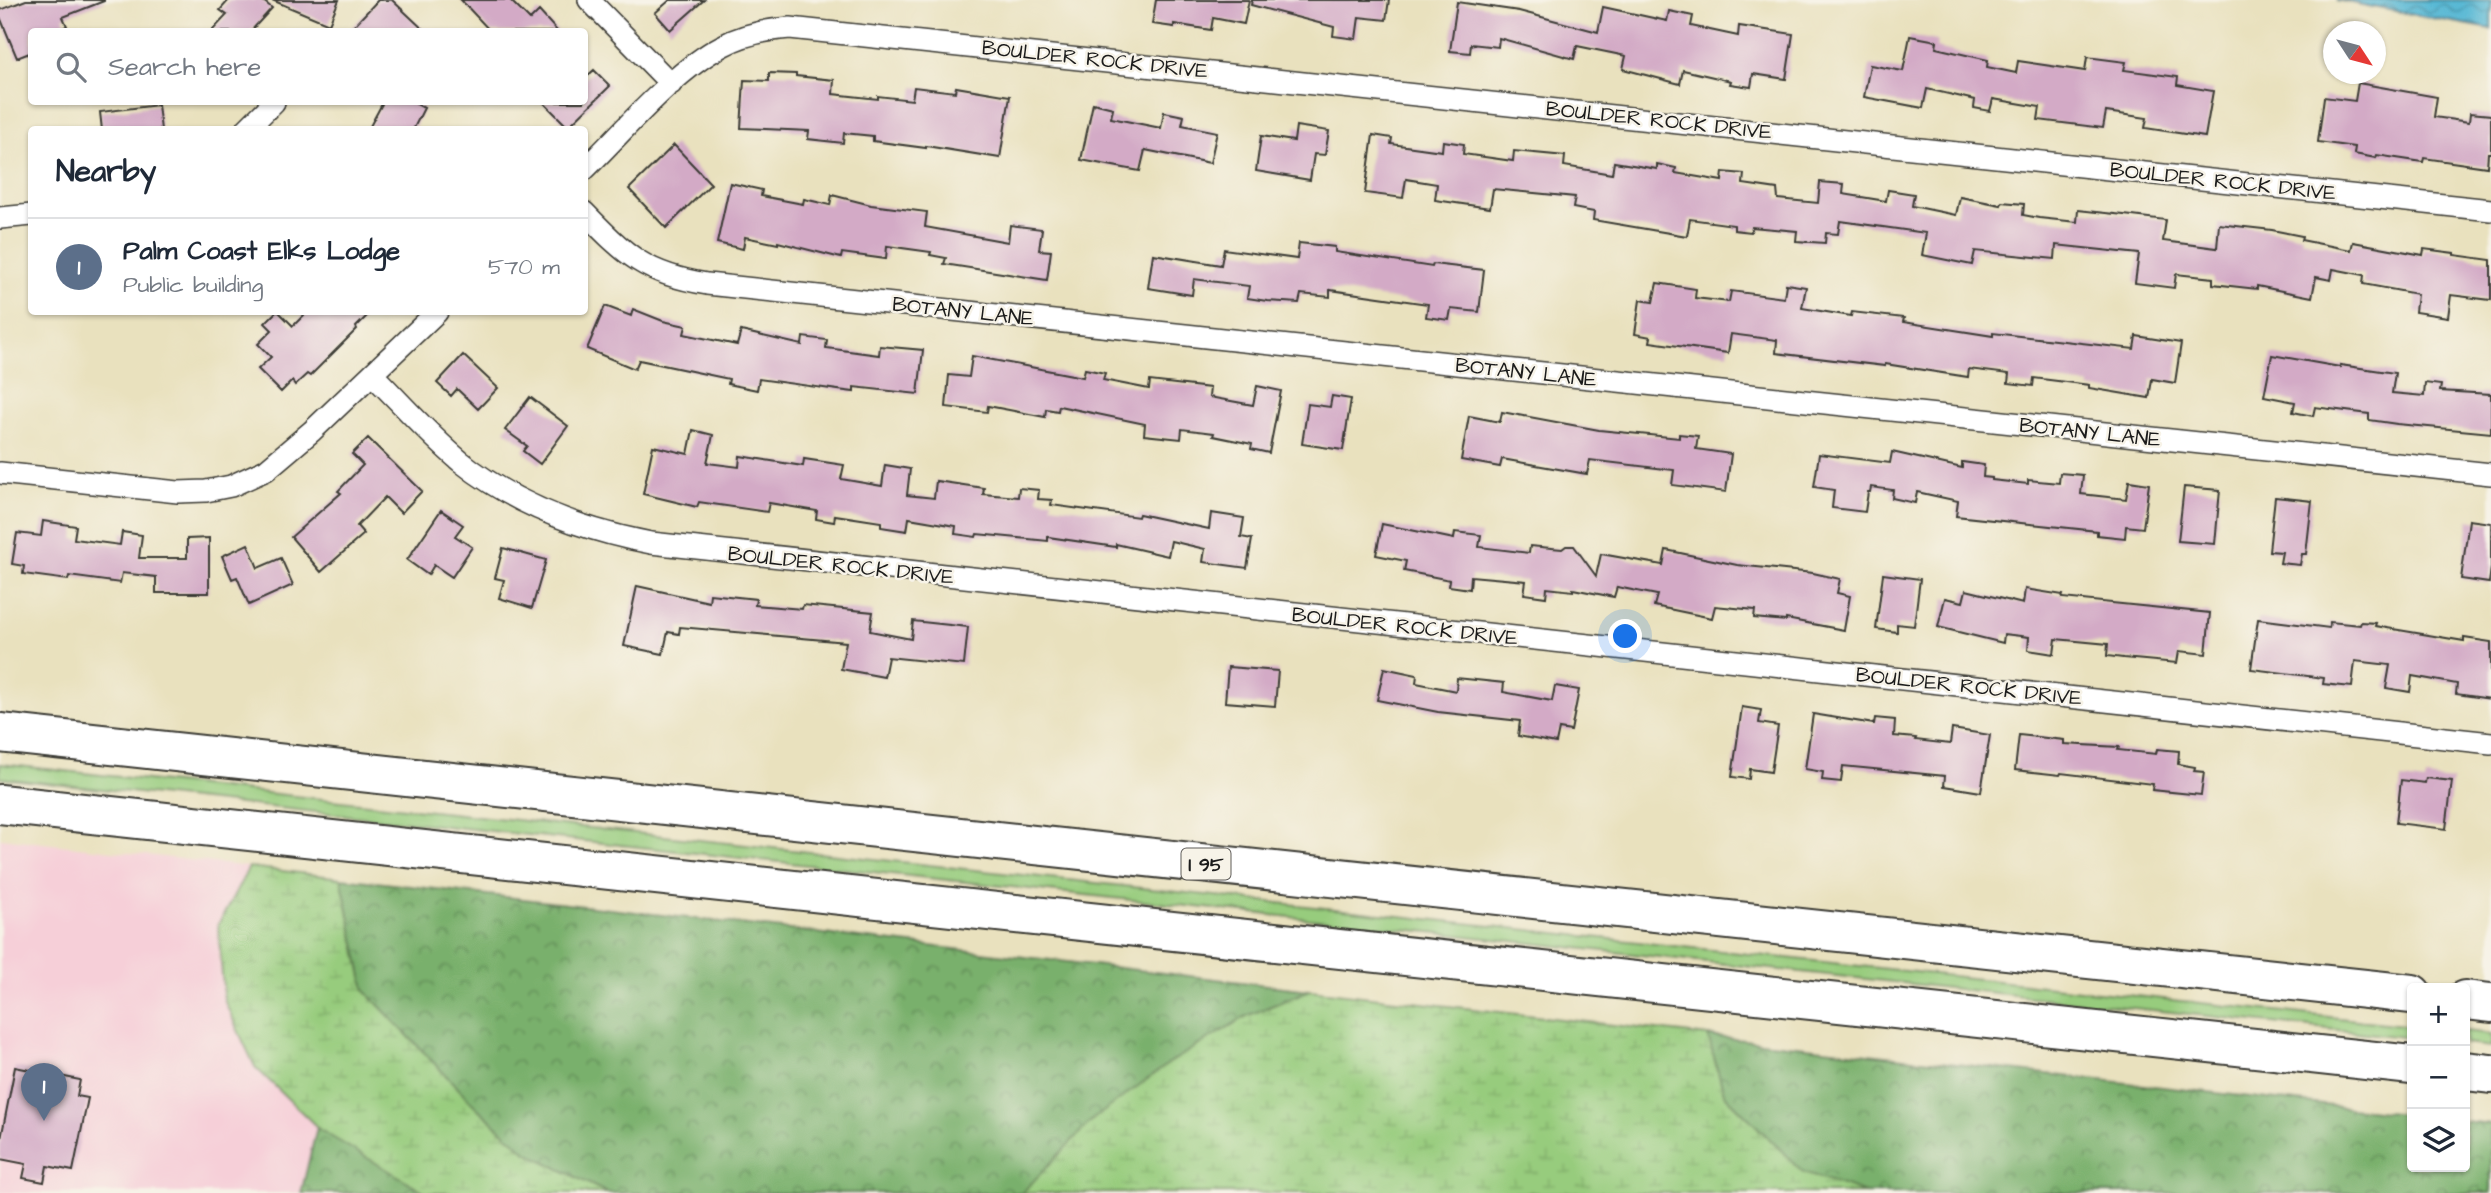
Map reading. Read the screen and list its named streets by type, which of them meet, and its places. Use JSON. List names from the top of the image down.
{
  "streets": {
    "highway": ["I 95"],
    "street": ["BOULDER ROCK DRIVE", "BOTANY LANE"]
  },
  "north": "bottom right",
  "page": {
    "search": "Search here",
    "heading": "Nearby",
    "list": [
      {
        "mark": "1",
        "name": "Palm Coast Elks Lodge",
        "note": "Public building",
        "value": "570 m"
      }
    ],
    "map_buttons": ["+", "−"],
    "pins": "1"
  }
}
